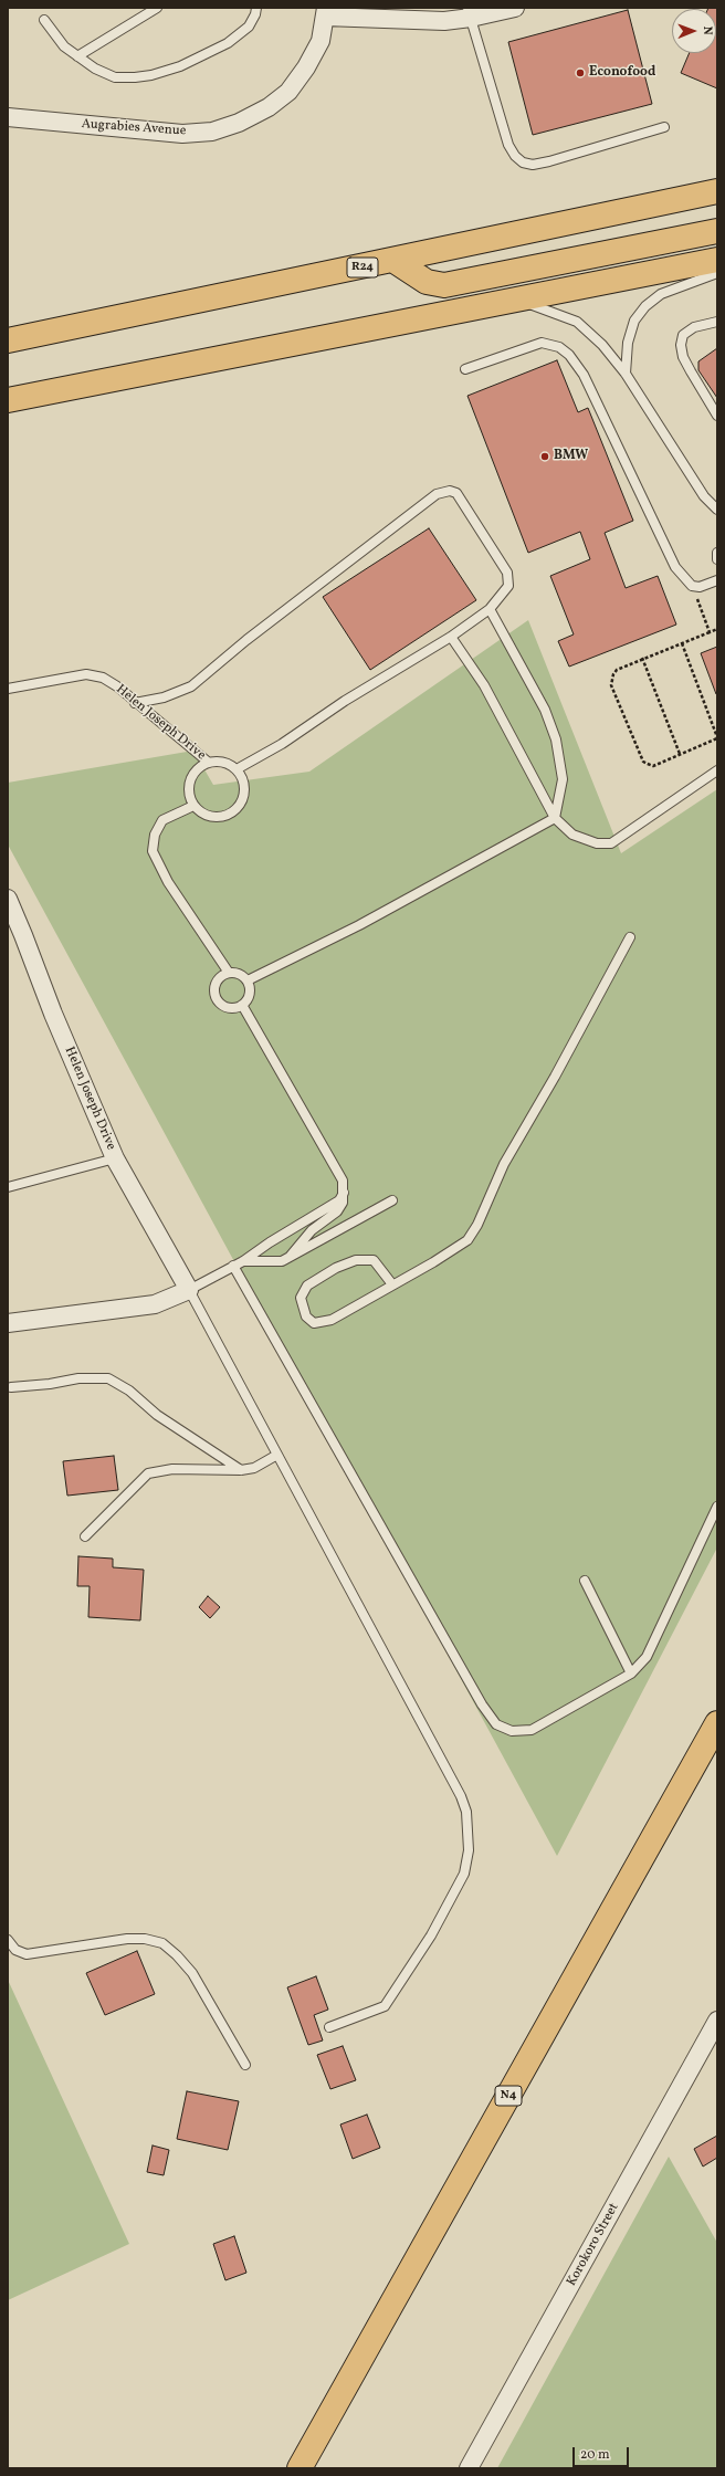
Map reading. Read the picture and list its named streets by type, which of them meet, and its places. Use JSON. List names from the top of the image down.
{
  "streets": {
    "main road": ["R24", "N4"],
    "street": ["Augrabies Avenue", "Helen Joseph Drive", "Korokoro Street"]
  },
  "places": ["Econofood", "BMW"],
  "scale_bar": "20 m",
  "north": "right"
}
